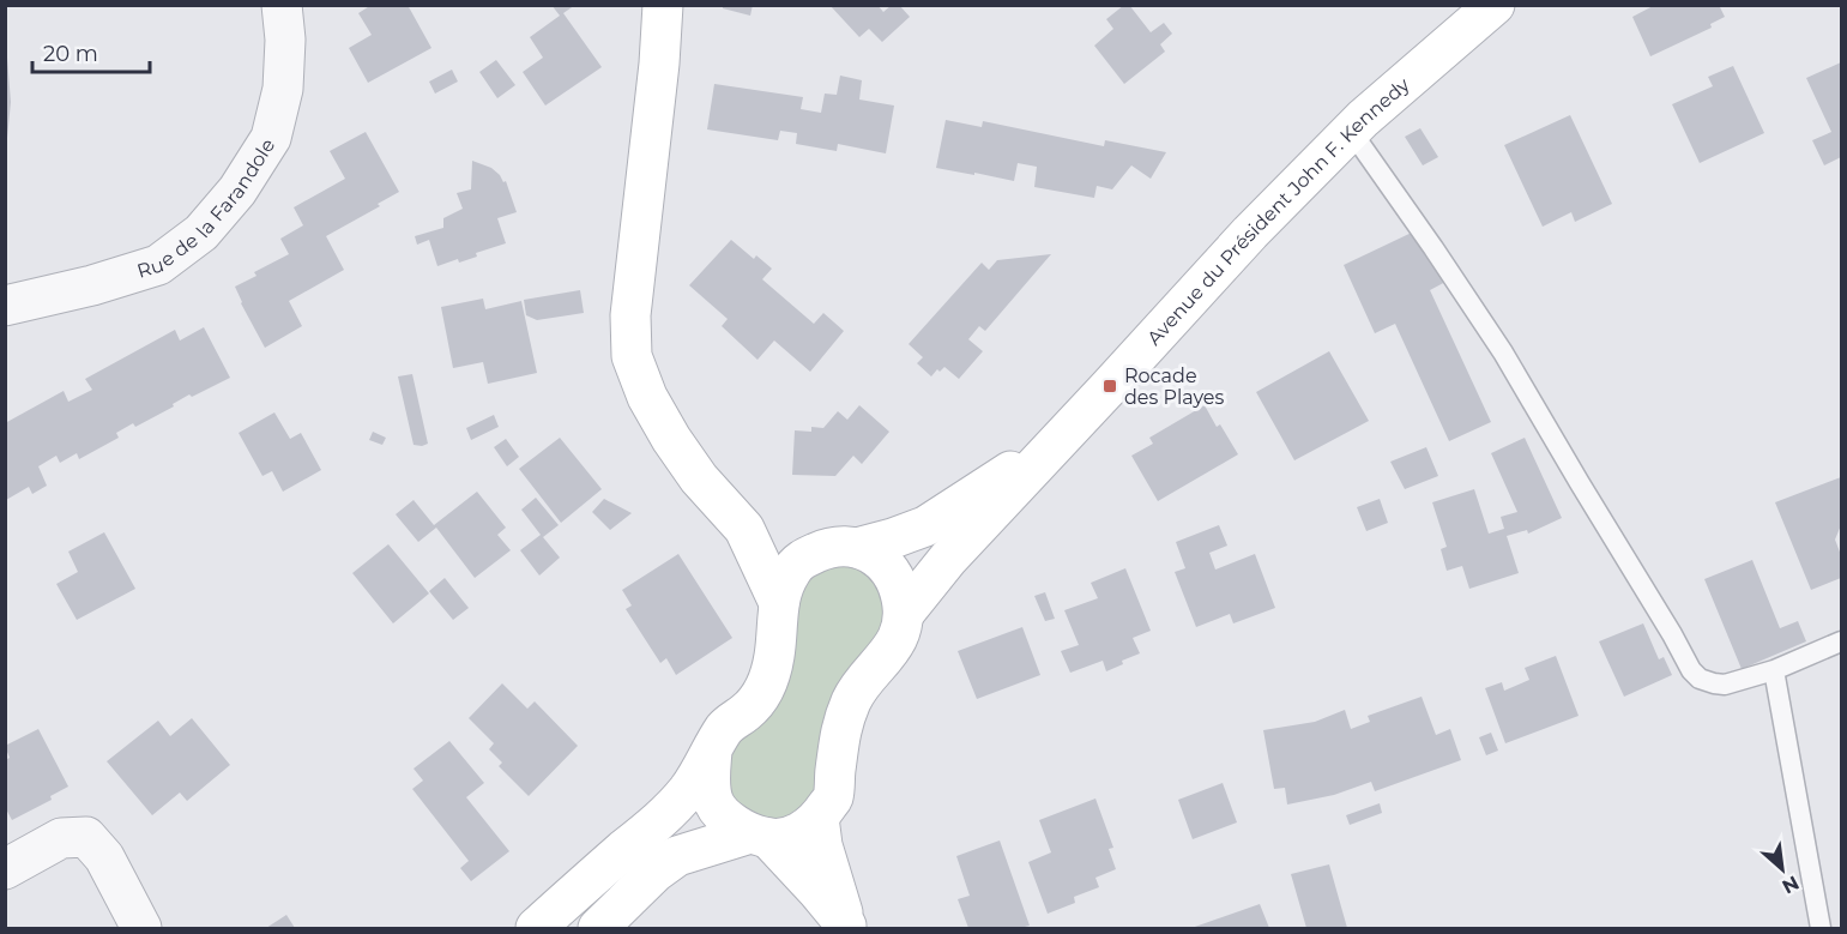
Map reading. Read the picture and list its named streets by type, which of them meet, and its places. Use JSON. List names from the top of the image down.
{
  "streets": {
    "main road": ["Avenue du Président John F. Kennedy"],
    "street": ["Rue de la Farandole"]
  },
  "places": {
    "transit": ["Rocade des Playes"]
  },
  "scale_bar": "20 m",
  "north": "bottom right"
}
